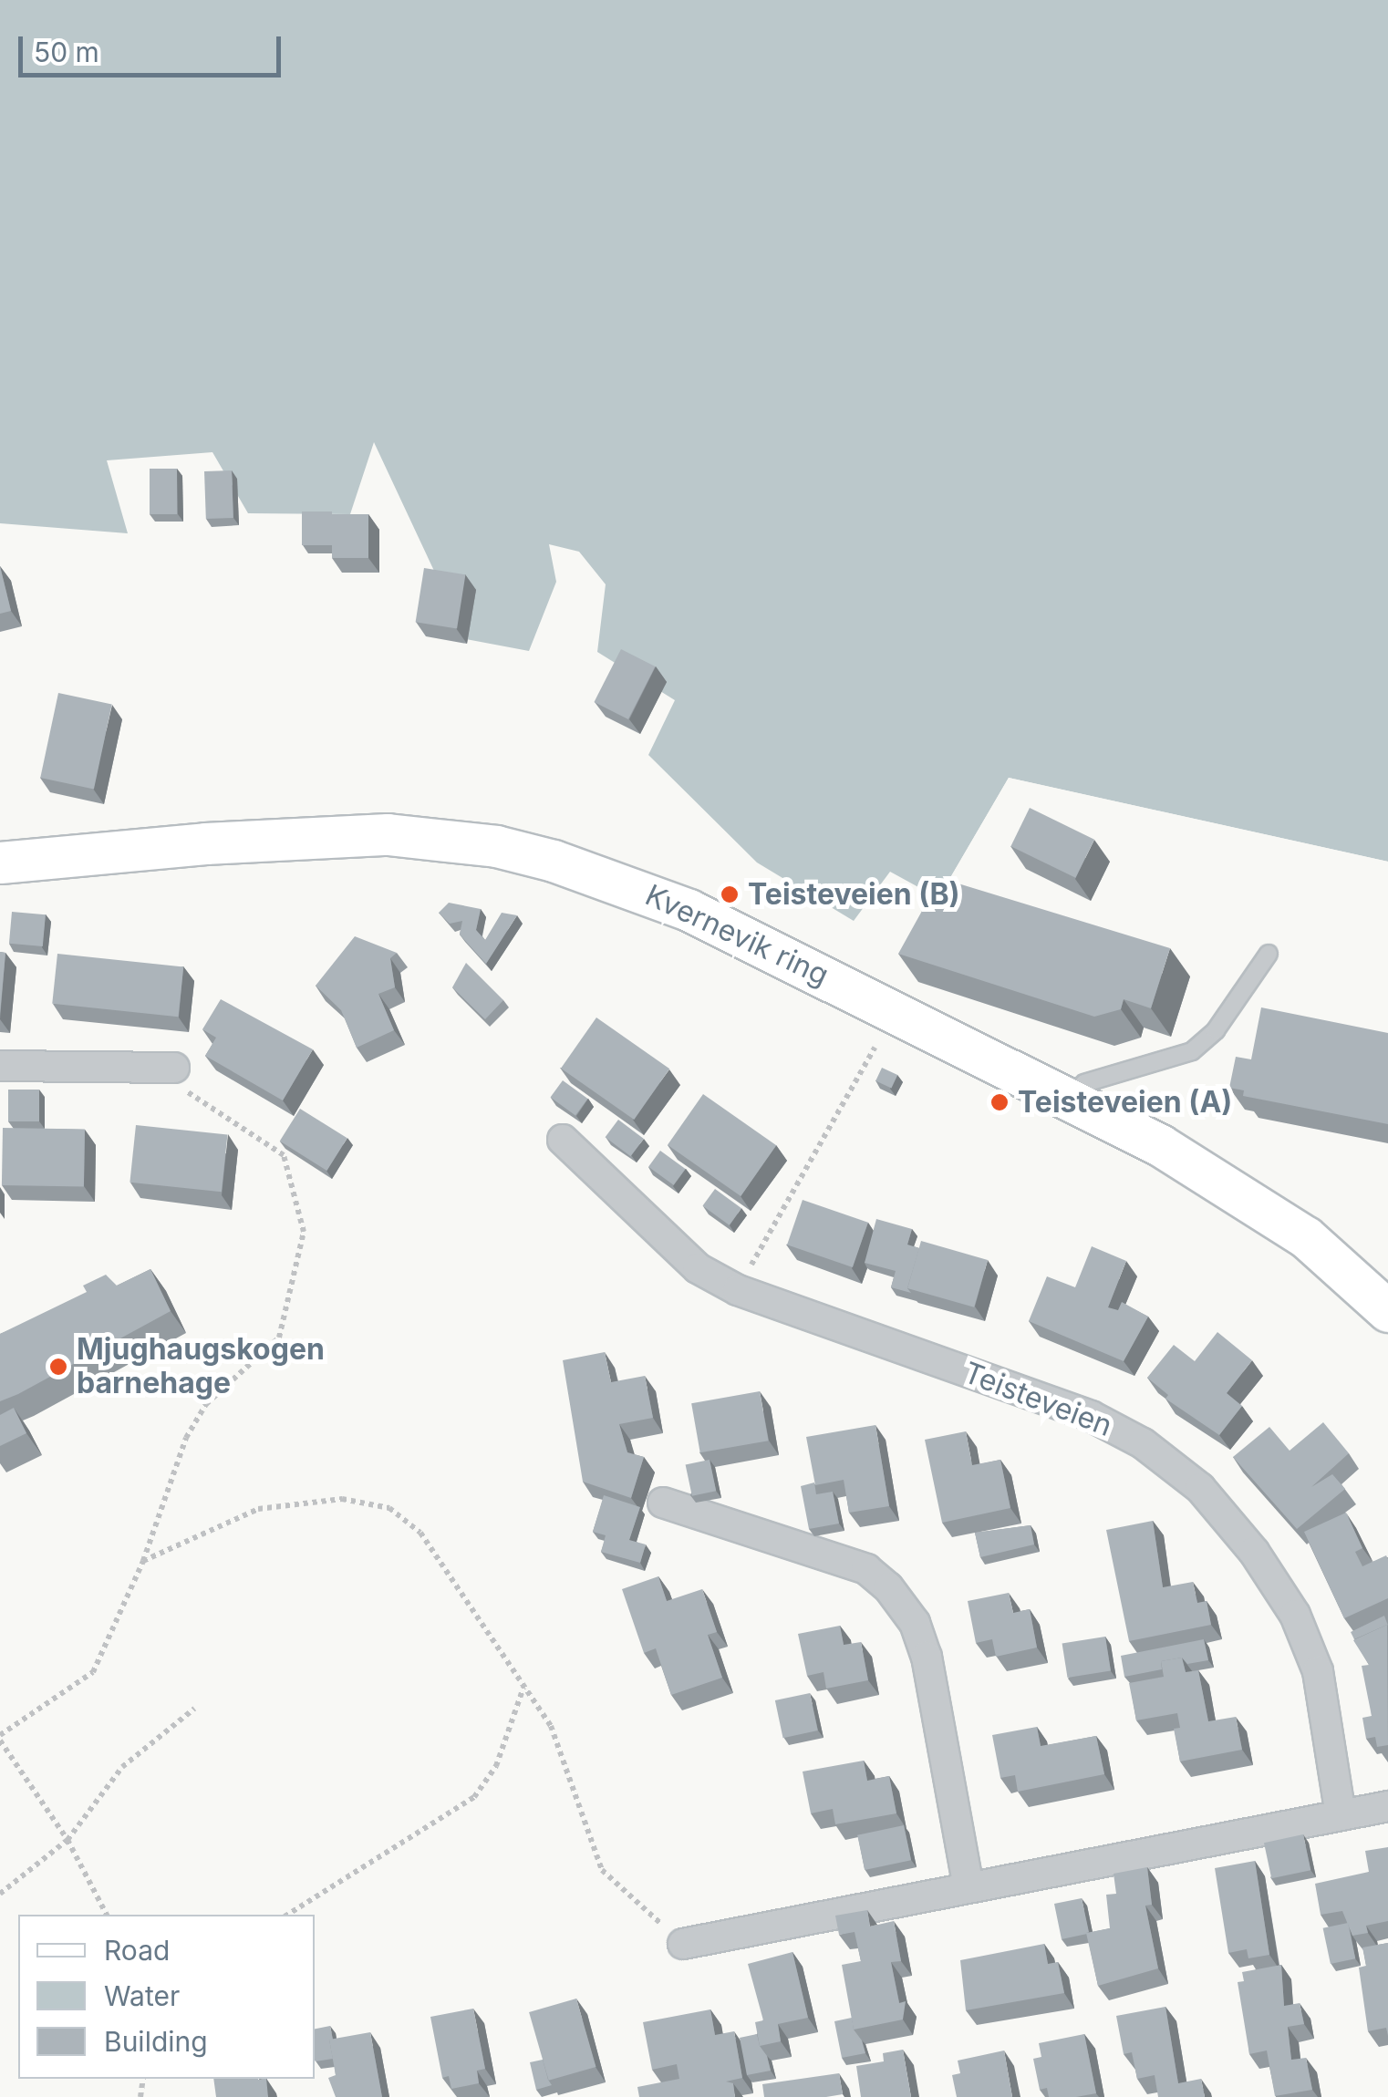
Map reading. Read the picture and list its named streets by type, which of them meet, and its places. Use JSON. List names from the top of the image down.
{
  "streets": {
    "main road": ["Kvernevik ring"],
    "street": ["Teisteveien"]
  },
  "places": ["Teisteveien (B)", "Teisteveien (A)", "Mjughaugskogen barnehage"],
  "legend": ["Road", "Water", "Building"],
  "scale_bar": "50 m"
}
